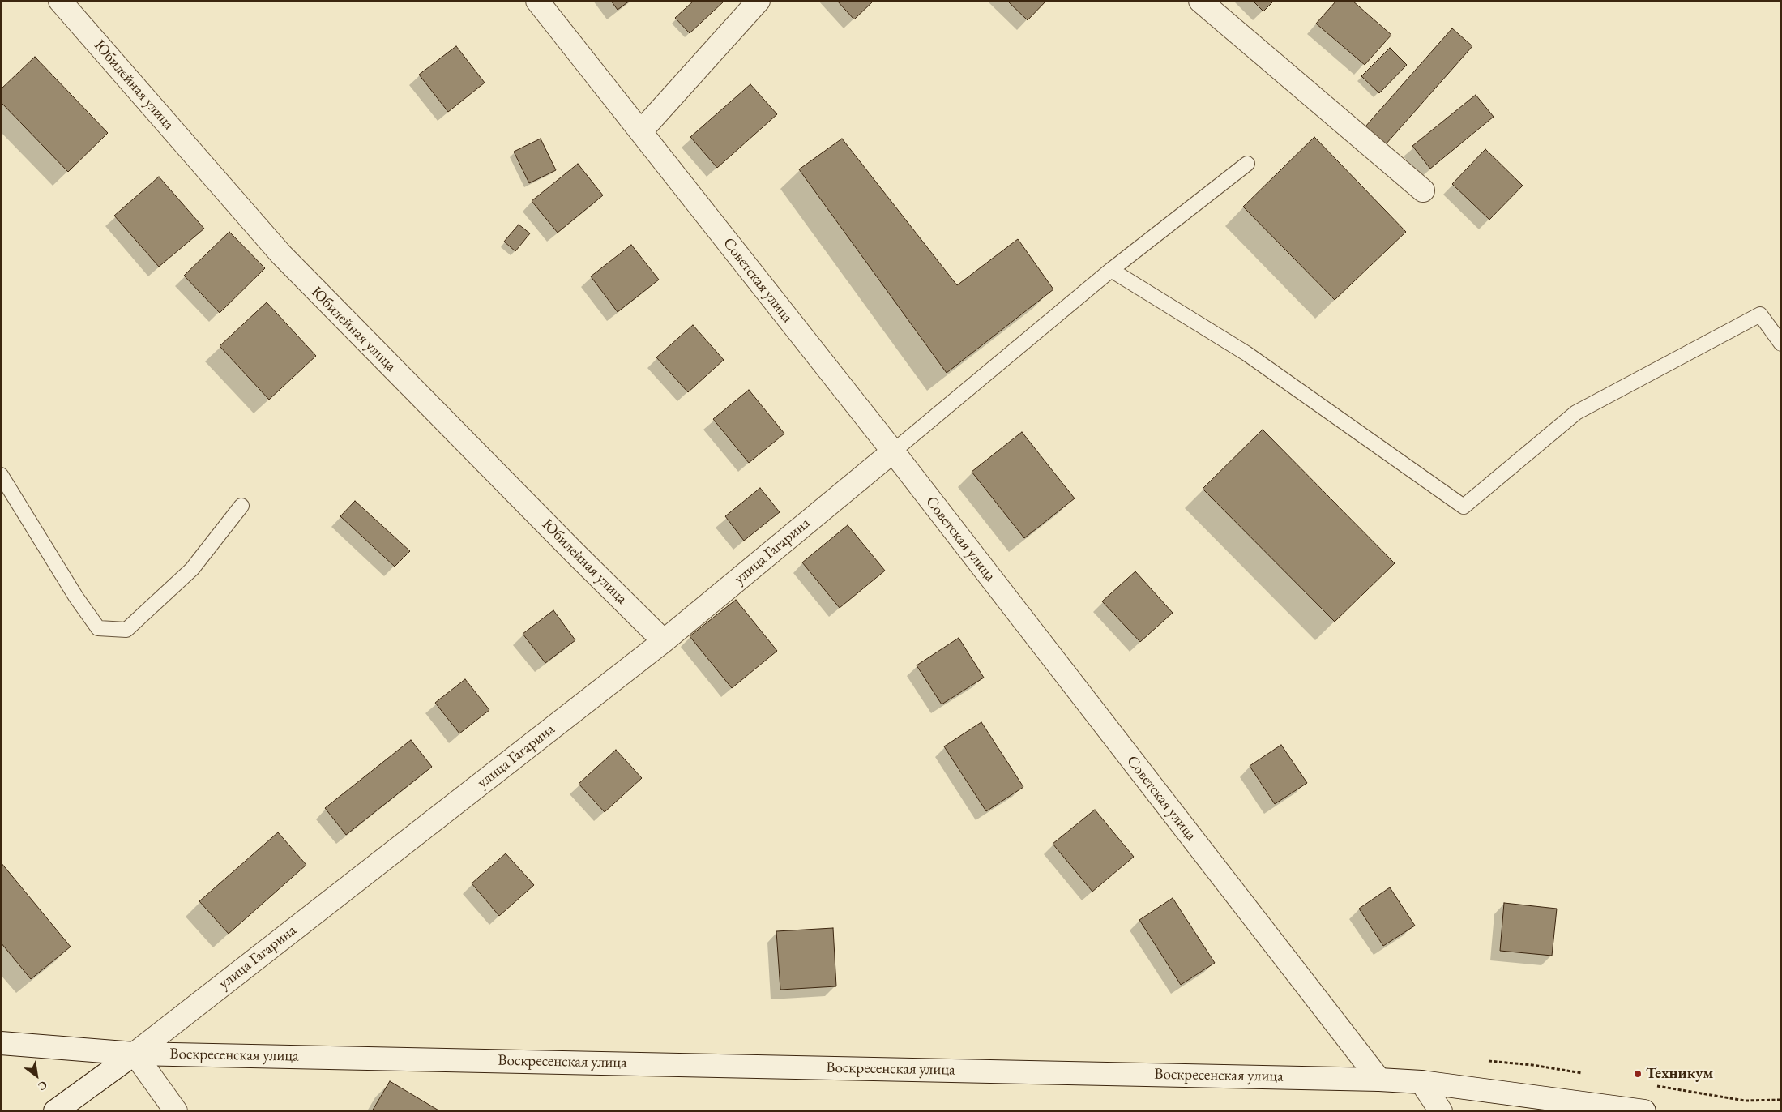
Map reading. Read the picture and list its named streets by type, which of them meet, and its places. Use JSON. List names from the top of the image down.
{
  "streets": {
    "street": [
      "Юбилейная улица",
      "Советская улица",
      "улица Гагарина",
      "Воскресенская улица"
    ]
  },
  "crossings": [
    ["Юбилейная улица", "улица Гагарина"],
    ["Советская улица", "улица Гагарина"],
    ["Советская улица", "Воскресенская улица"],
    ["улица Гагарина", "Воскресенская улица"]
  ],
  "places": ["Техникум"],
  "north": "bottom right"
}
